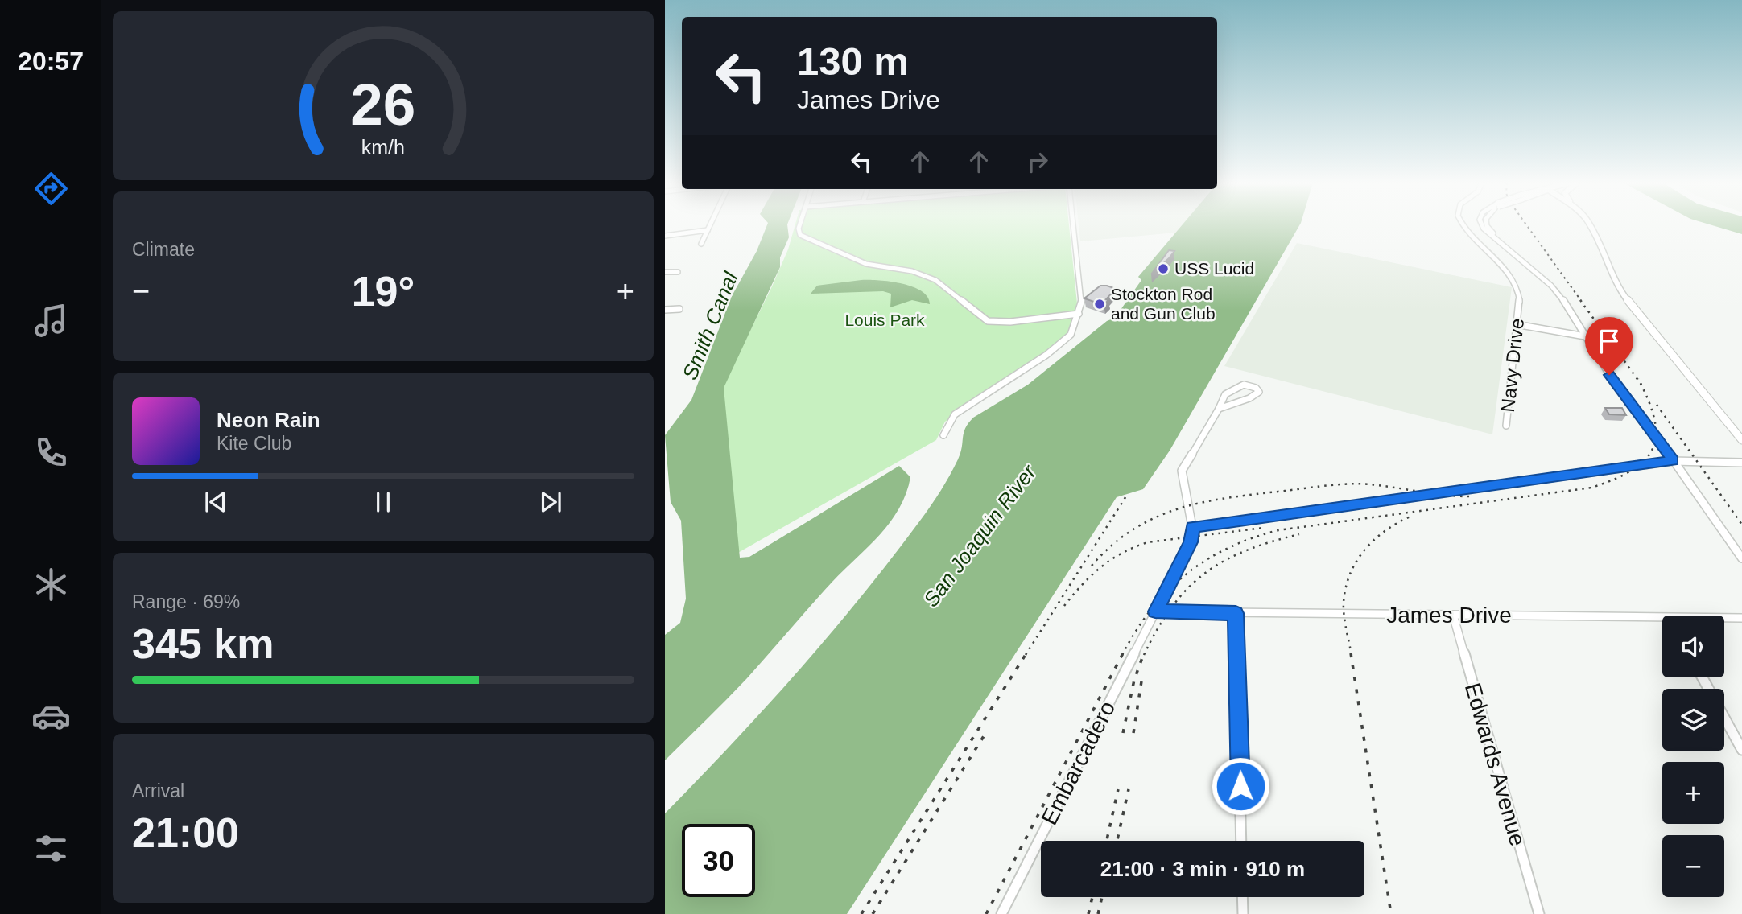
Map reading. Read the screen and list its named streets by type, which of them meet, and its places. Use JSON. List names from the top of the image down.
{
  "streets": {
    "street": [
      "Navy Drive",
      "James Drive",
      "Embarcadero",
      "Edwards Avenue"
    ]
  },
  "crossings": [
    ["James Drive", "Embarcadero"],
    ["James Drive", "Edwards Avenue"]
  ],
  "water": ["Smith Canal", "San Joaquin River"],
  "parks": ["Louis Park"],
  "places": ["USS Lucid", "Stockton Rod and Gun Club"],
  "page": {
    "tabs": "20:57",
    "turn": ["130 m", "James Drive"],
    "tile": [
      "Climate",
      ["Range · 69%", "345 km"],
      ["Arrival", "21:00"]
    ],
    "heat": ["−", "19°", "+"],
    "song": ["Neon Rain", "Kite Club"],
    "map_buttons": ["+", "−"],
    "limit": "30",
    "trip": "21:00 · 3 min · 910 m",
    "gauge": ["26", "km/h"]
  }
}
